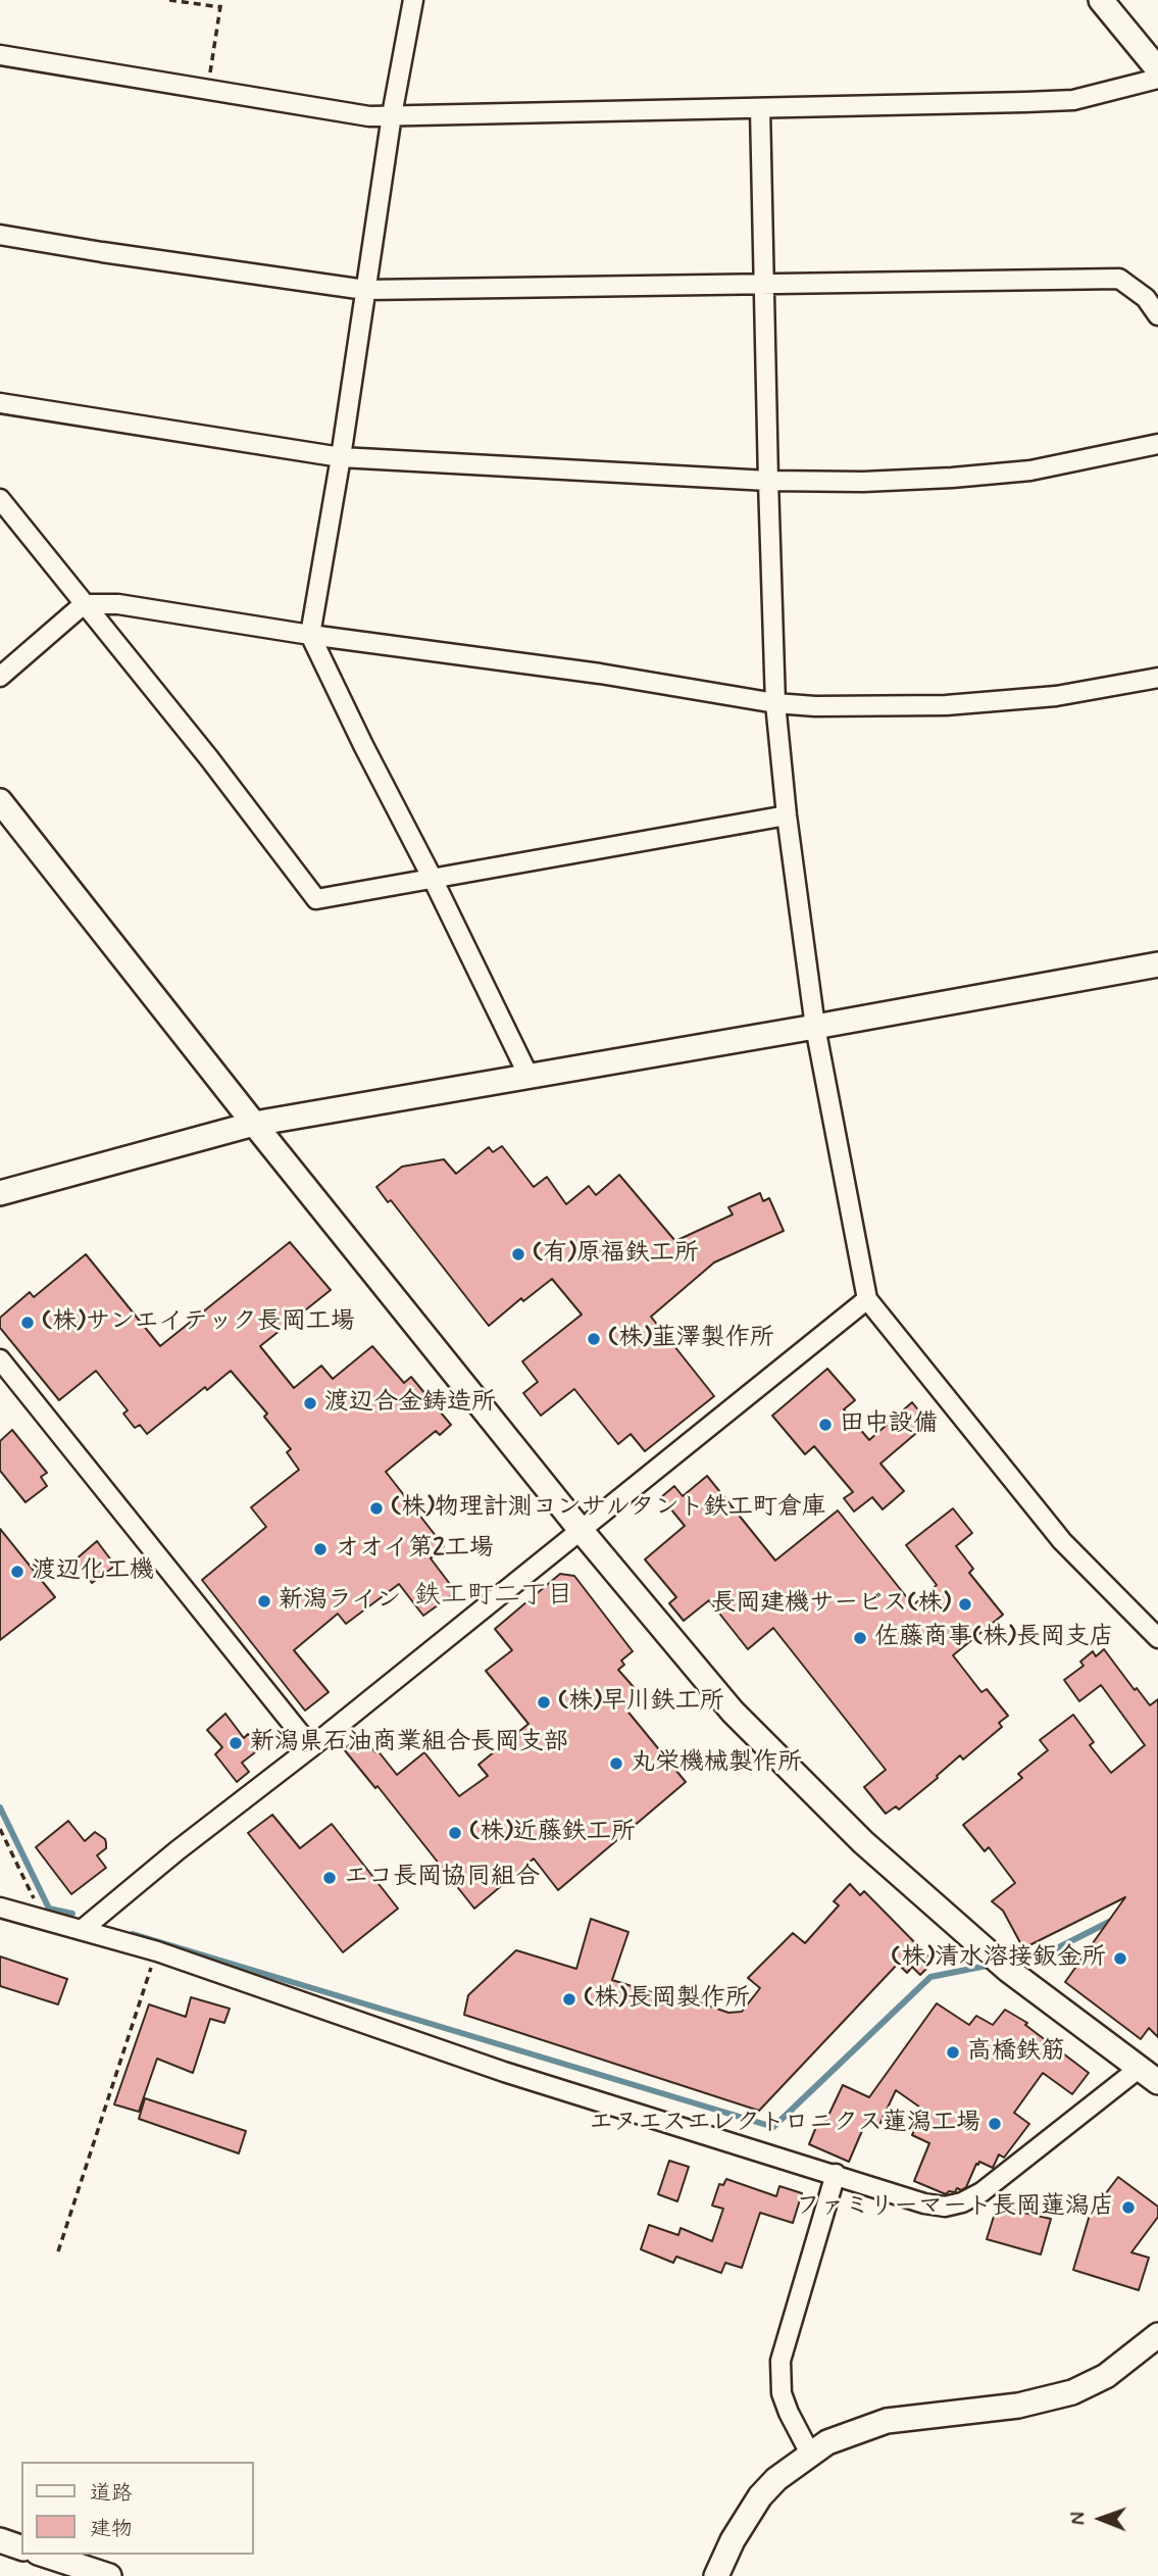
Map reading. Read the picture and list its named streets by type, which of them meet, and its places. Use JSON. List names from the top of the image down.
{
  "districts": ["鉄工町二丁目"],
  "places": [
    "(有)原福鉄工所",
    "(株)サンエイテック長岡工場",
    "(株)韮澤製作所",
    "渡辺合金鋳造所",
    "田中設備",
    "(株)物理計測コンサルタント鉄工町倉庫",
    "オオイ第2工場",
    "渡辺化工機",
    "新潟ライン",
    "長岡建機サービス(株)",
    "佐藤商事(株)長岡支店",
    "(株)早川鉄工所",
    "新潟県石油商業組合長岡支部",
    "丸栄機械製作所",
    "(株)近藤鉄工所",
    "エコ長岡協同組合",
    "(株)清水溶接鈑金所",
    "(株)長岡製作所",
    "高橋鉄筋",
    "エヌエスエレクトロニクス蓮潟工場",
    "ファミリーマート長岡蓮潟店"
  ],
  "legend": ["道路", "建物"],
  "north": "left"
}
